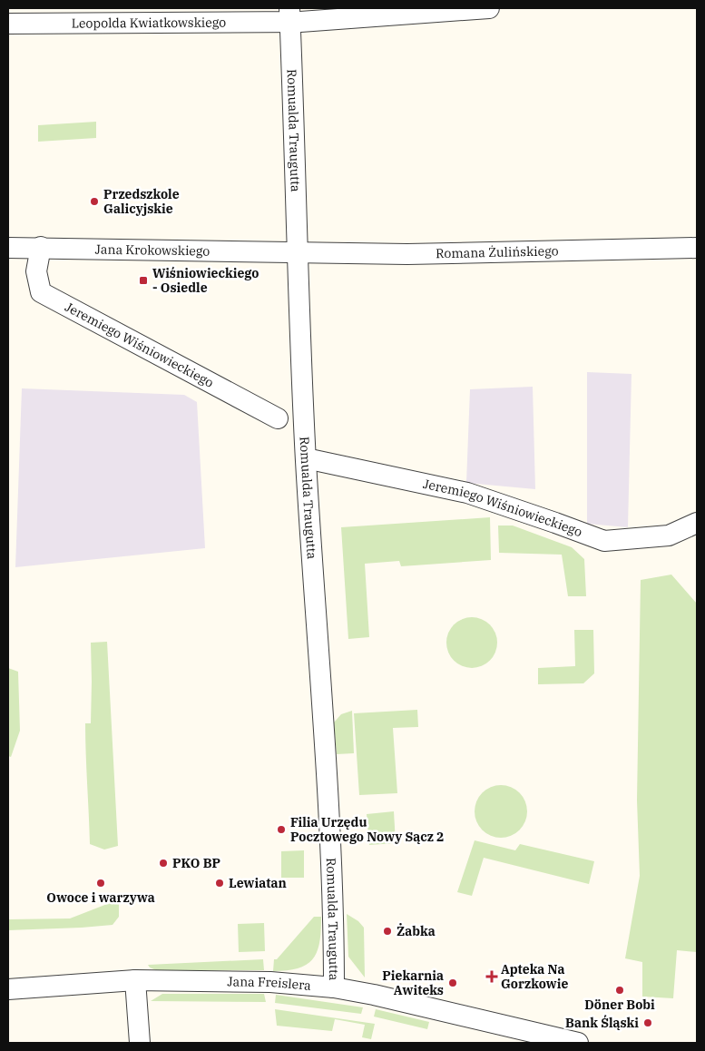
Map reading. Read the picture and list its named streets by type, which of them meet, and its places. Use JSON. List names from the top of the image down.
{
  "streets": {
    "street": [
      "Leopolda Kwiatkowskiego",
      "Romualda Traugutta",
      "Jana Krokowskiego",
      "Romana Żulińskiego",
      "Jeremiego Wiśniowieckiego",
      "Jana Freislera"
    ]
  },
  "crossings": [
    ["Leopolda Kwiatkowskiego", "Romualda Traugutta"],
    ["Romualda Traugutta", "Jana Krokowskiego"],
    ["Romualda Traugutta", "Romana Żulińskiego"],
    ["Romualda Traugutta", "Jeremiego Wiśniowieckiego"],
    ["Romualda Traugutta", "Jana Freislera"],
    ["Jana Krokowskiego", "Romana Żulińskiego"],
    ["Jana Krokowskiego", "Jeremiego Wiśniowieckiego"]
  ],
  "places": {
    "other": [
      "Przedszkole Galicyjskie",
      "Filia Urzędu Pocztowego Nowy Sącz 2",
      "PKO BP",
      "Owoce i warzywa",
      "Lewiatan",
      "Żabka",
      "Piekarnia Awiteks",
      "Döner Bobi",
      "Bank Śląski"
    ],
    "transit": ["Wiśniowieckiego - Osiedle"],
    "health": ["Apteka Na Gorzkowie"]
  }
}
